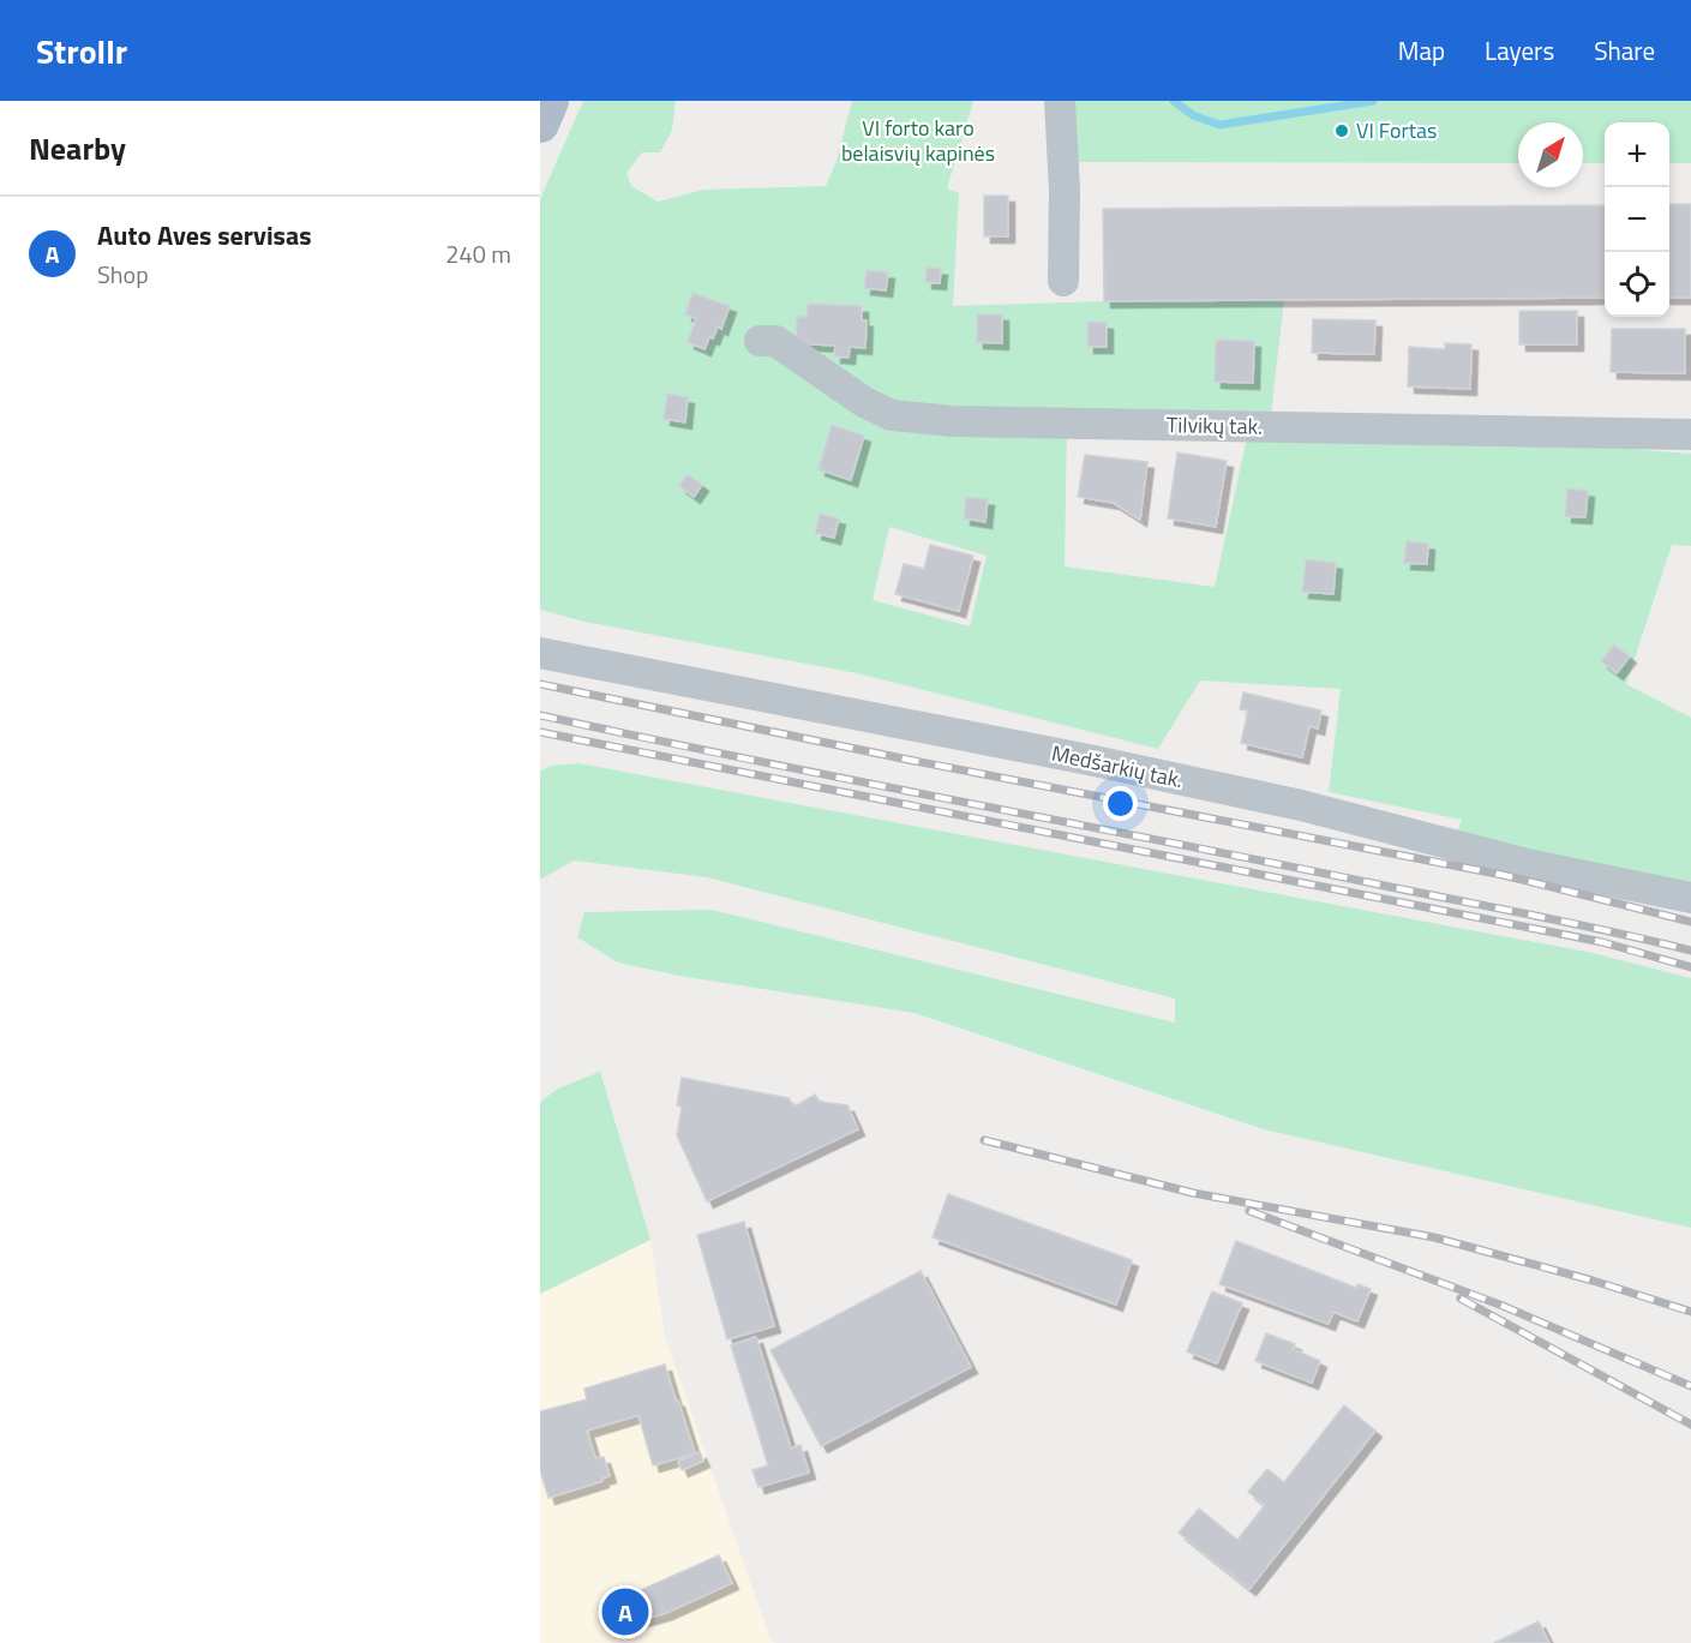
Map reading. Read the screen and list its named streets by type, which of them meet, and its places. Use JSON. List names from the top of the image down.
{
  "streets": {
    "street": ["Tilvikų tak.", "Medšarkių tak."]
  },
  "parks": ["VI forto karo belaisvių kapinės"],
  "places": ["VI Fortas"],
  "north": "top right",
  "page": {
    "header": "Strollr",
    "nav": ["Map", "Layers", "Share"],
    "heading": "Nearby",
    "map_buttons": ["+", "−"],
    "list": [
      {
        "mark": "A",
        "name": "Auto Aves servisas",
        "note": "Shop",
        "value": "240 m"
      }
    ],
    "pins": "A"
  }
}
